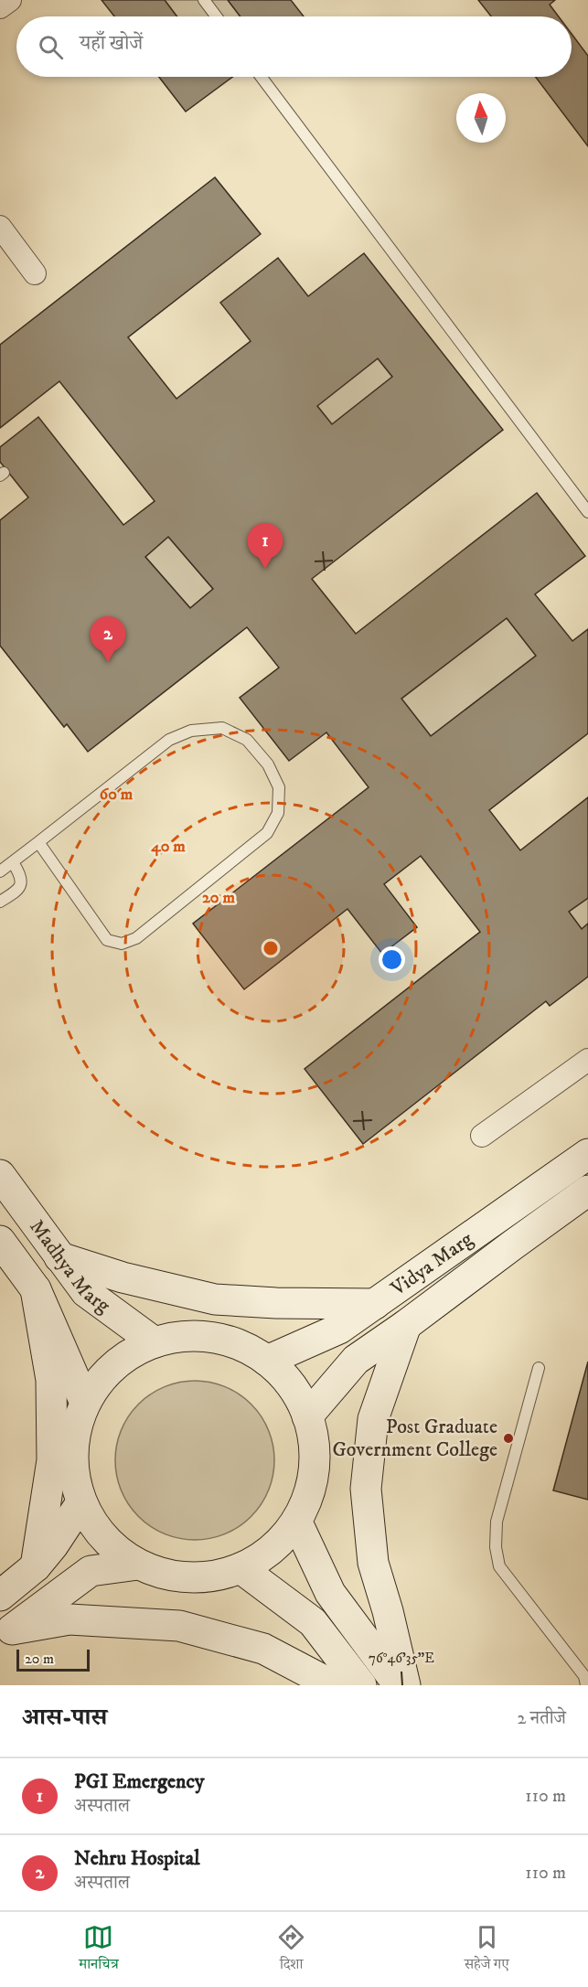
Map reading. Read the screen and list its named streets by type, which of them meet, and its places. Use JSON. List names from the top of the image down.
{
  "streets": {
    "main road": ["Madhya Marg", "Vidya Marg"]
  },
  "places": ["Post Graduate Government College"],
  "scale_bar": "20 m",
  "north": "top",
  "page": {
    "search": "यहाँ खोजें",
    "pins": ["1", "2"],
    "scale": "20 m",
    "heading": ["आस-पास", "2 नतीजे"],
    "list": [
      {
        "mark": "1",
        "name": "PGI Emergency",
        "note": "अस्पताल",
        "value": "110 m"
      },
      {
        "mark": "2",
        "name": "Nehru Hospital",
        "note": "अस्पताल",
        "value": "110 m"
      }
    ],
    "nav": ["मानचित्र", "दिशा", "सहेजे गए"]
  },
  "coordinates": ["76°46'35\"E"],
  "rings": ["60 m", "40 m", "20 m"]
}
